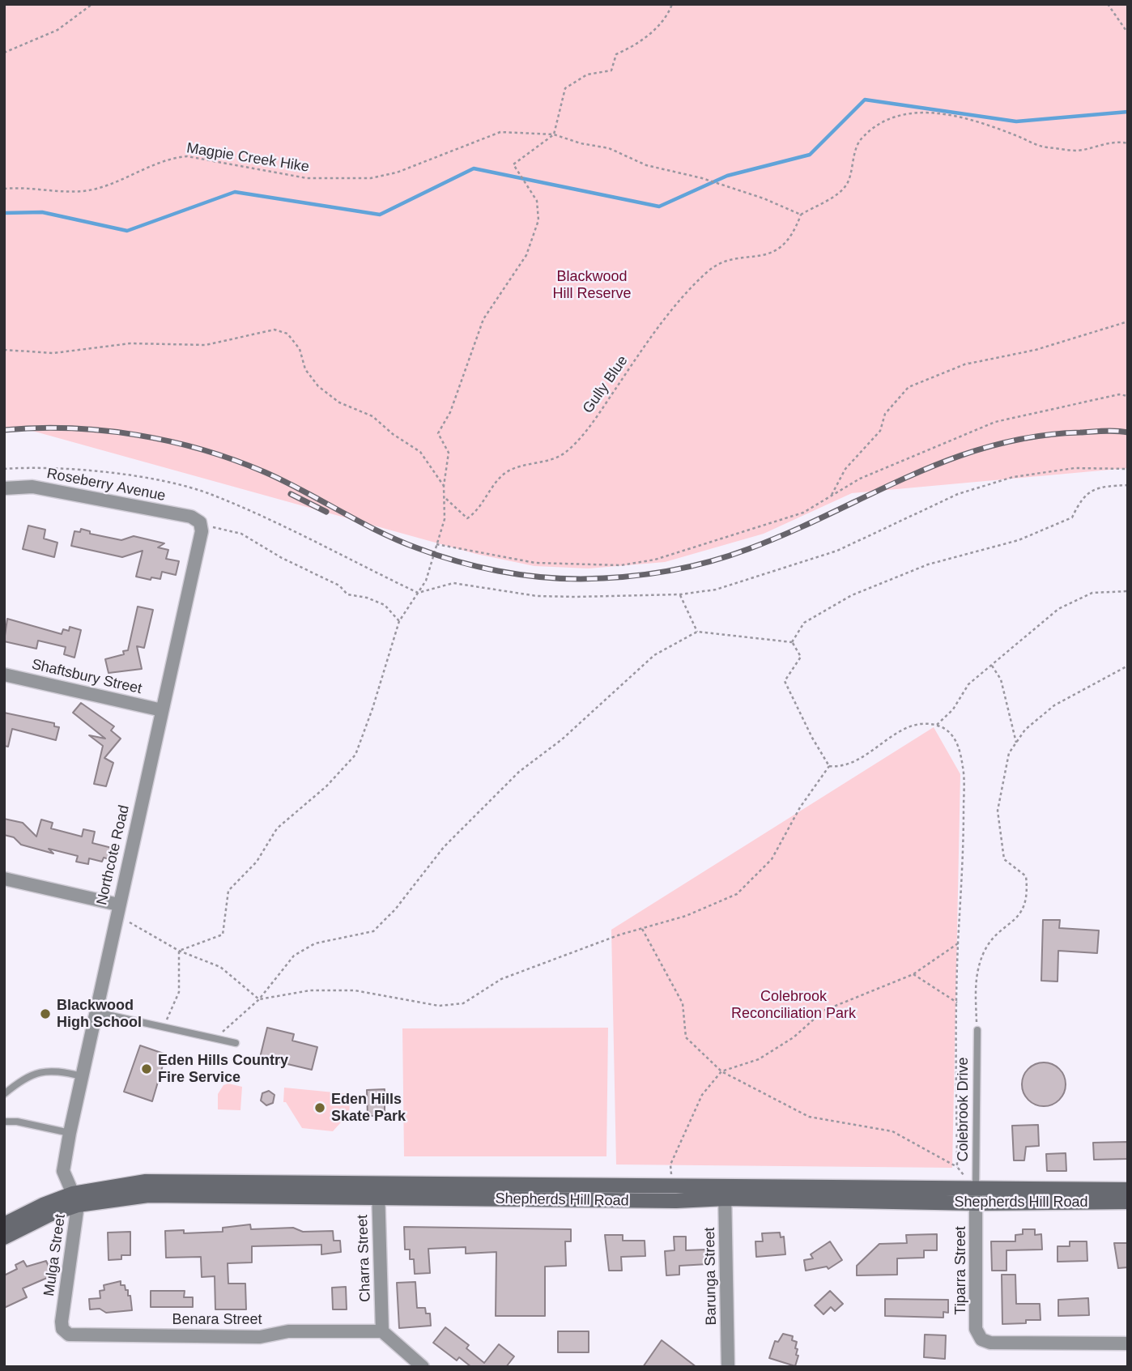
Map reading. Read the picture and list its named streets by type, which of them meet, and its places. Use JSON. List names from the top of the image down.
{
  "streets": {
    "main road": ["Shepherds Hill Road"],
    "street": [
      "Roseberry Avenue",
      "Shaftsbury Street",
      "Northcote Road",
      "Mulga Street",
      "Charra Street",
      "Tiparra Street",
      "Barunga Street",
      "Benara Street"
    ],
    "lane": ["Colebrook Drive"],
    "path": ["Magpie Creek Hike", "Gully Blue"]
  },
  "crossings": [
    ["Magpie Creek Hike", "Gully Blue"],
    ["Roseberry Avenue", "Northcote Road"],
    ["Shaftsbury Street", "Northcote Road"],
    ["Northcote Road", "Shepherds Hill Road"],
    ["Northcote Road", "Mulga Street"],
    ["Colebrook Drive", "Shepherds Hill Road"],
    ["Colebrook Drive", "Tiparra Street"],
    ["Shepherds Hill Road", "Mulga Street"],
    ["Shepherds Hill Road", "Charra Street"],
    ["Shepherds Hill Road", "Tiparra Street"],
    ["Shepherds Hill Road", "Barunga Street"],
    ["Mulga Street", "Benara Street"],
    ["Charra Street", "Benara Street"]
  ],
  "parks": ["Blackwood Hill Reserve", "Colebrook Reconciliation Park"],
  "places": ["Blackwood High School", "Eden Hills Country Fire Service", "Eden Hills Skate Park"]
}
